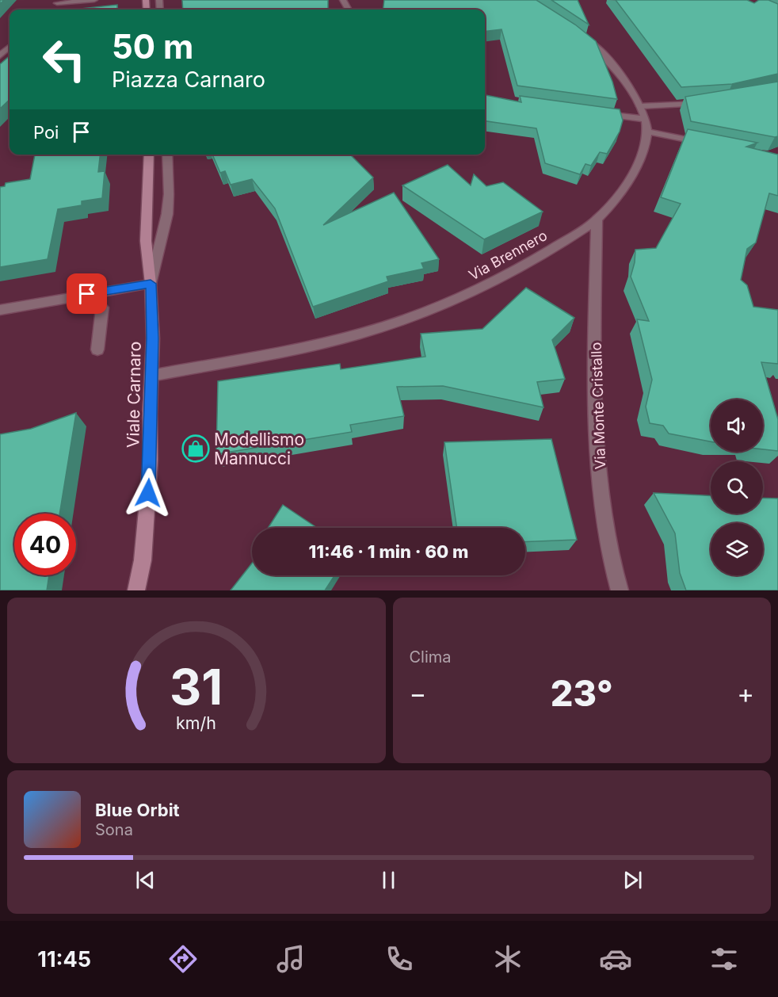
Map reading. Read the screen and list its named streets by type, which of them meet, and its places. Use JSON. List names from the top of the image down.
{
  "streets": {
    "street": ["Via Brennero", "Viale Carnaro", "Via Monte Cristallo"]
  },
  "crossings": [
    ["Via Brennero", "Viale Carnaro"],
    ["Via Brennero", "Via Monte Cristallo"]
  ],
  "places": {
    "shop": ["Modellismo Mannucci"]
  },
  "page": {
    "turn": ["50 m", "Piazza Carnaro"],
    "then": "Poi",
    "limit": "40",
    "trip": "11:46 · 1 min · 60 m",
    "tile": "Clima",
    "heat": ["−", "23°", "+"],
    "song": ["Blue Orbit", "Sona"],
    "tabs": "11:45",
    "gauge": ["31", "km/h"]
  }
}
